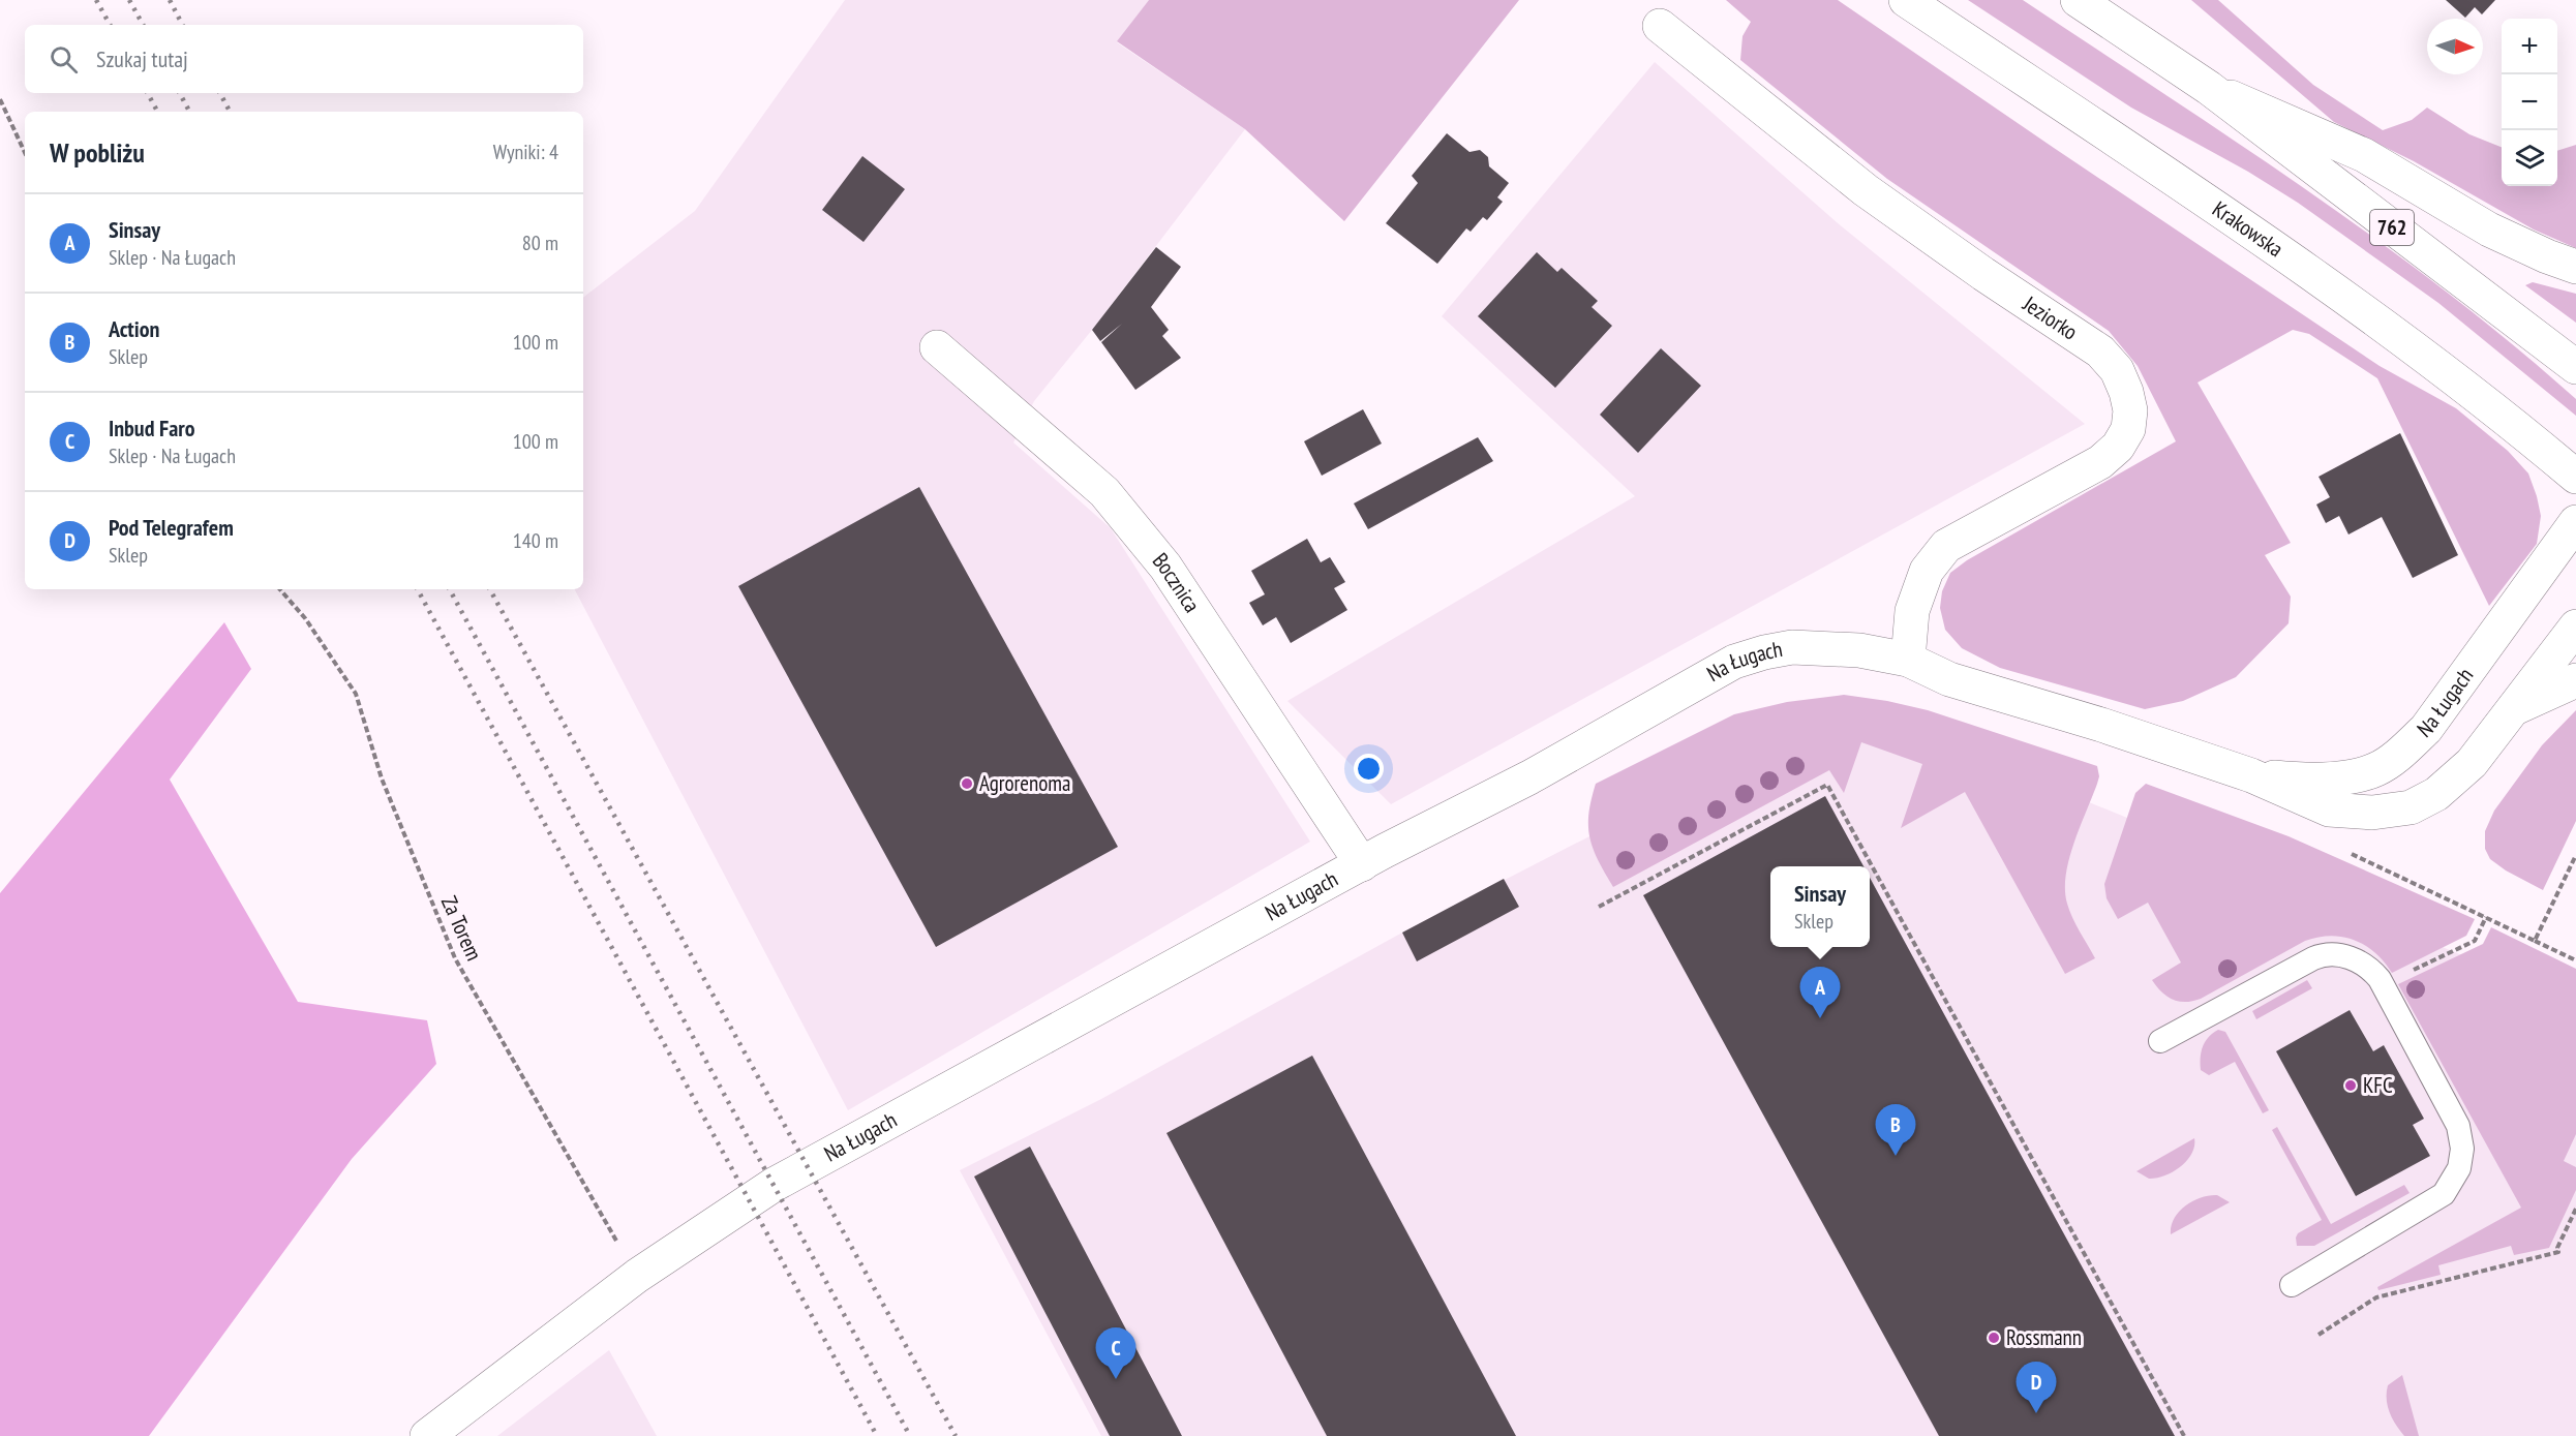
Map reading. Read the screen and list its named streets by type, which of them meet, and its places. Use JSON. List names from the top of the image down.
{
  "streets": {
    "street": [
      "762",
      "Krakowska",
      "Jeziorko",
      "Bocznica",
      "Na Ługach"
    ],
    "path": ["Za Torem"]
  },
  "crossings": [
    ["Jeziorko", "Na Ługach"],
    ["Bocznica", "Na Ługach"],
    ["Na Ługach", "Za Torem"]
  ],
  "places": ["Agrorenoma", "KFC", "Rossmann"],
  "north": "right",
  "page": {
    "map_buttons": ["+", "−"],
    "search": "Szukaj tutaj",
    "heading": ["W pobliżu", "Wyniki: 4"],
    "list": [
      {
        "mark": "A",
        "name": "Sinsay",
        "note": "Sklep · Na Ługach",
        "value": "80 m"
      },
      {
        "mark": "B",
        "name": "Action",
        "note": "Sklep",
        "value": "100 m"
      },
      {
        "mark": "C",
        "name": "Inbud Faro",
        "note": "Sklep · Na Ługach",
        "value": "100 m"
      },
      {
        "mark": "D",
        "name": "Pod Telegrafem",
        "note": "Sklep",
        "value": "140 m"
      }
    ],
    "popup": ["Sinsay", "Sklep"],
    "pins": [
      "A",
      "B",
      "C",
      "D"
    ]
  }
}
